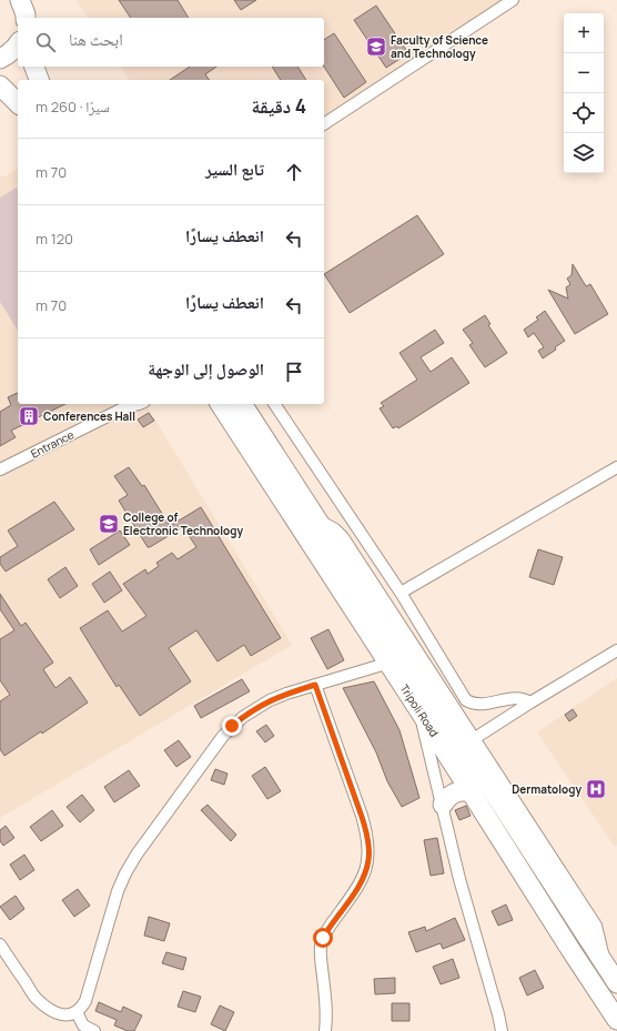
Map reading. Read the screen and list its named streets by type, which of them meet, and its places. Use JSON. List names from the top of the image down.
{
  "streets": {
    "highway": ["Tripoli Road"],
    "street": ["Entrance"]
  },
  "places": {
    "school or university": ["Faculty of Science and Technology", "College of Electronic Technology"],
    "building": ["Conferences Hall"],
    "hospital": ["Dermatology"]
  },
  "page": {
    "map_buttons": ["+", "−"],
    "search": "ابحث هنا",
    "heading": ["4 دقيقة", "سيرًا · 260 m"],
    "list": [
      ["تابع السير", "70 m"],
      ["انعطف يسارًا", "120 m"],
      ["انعطف يسارًا", "70 m"],
      "الوصول إلى الوجهة"
    ]
  }
}
